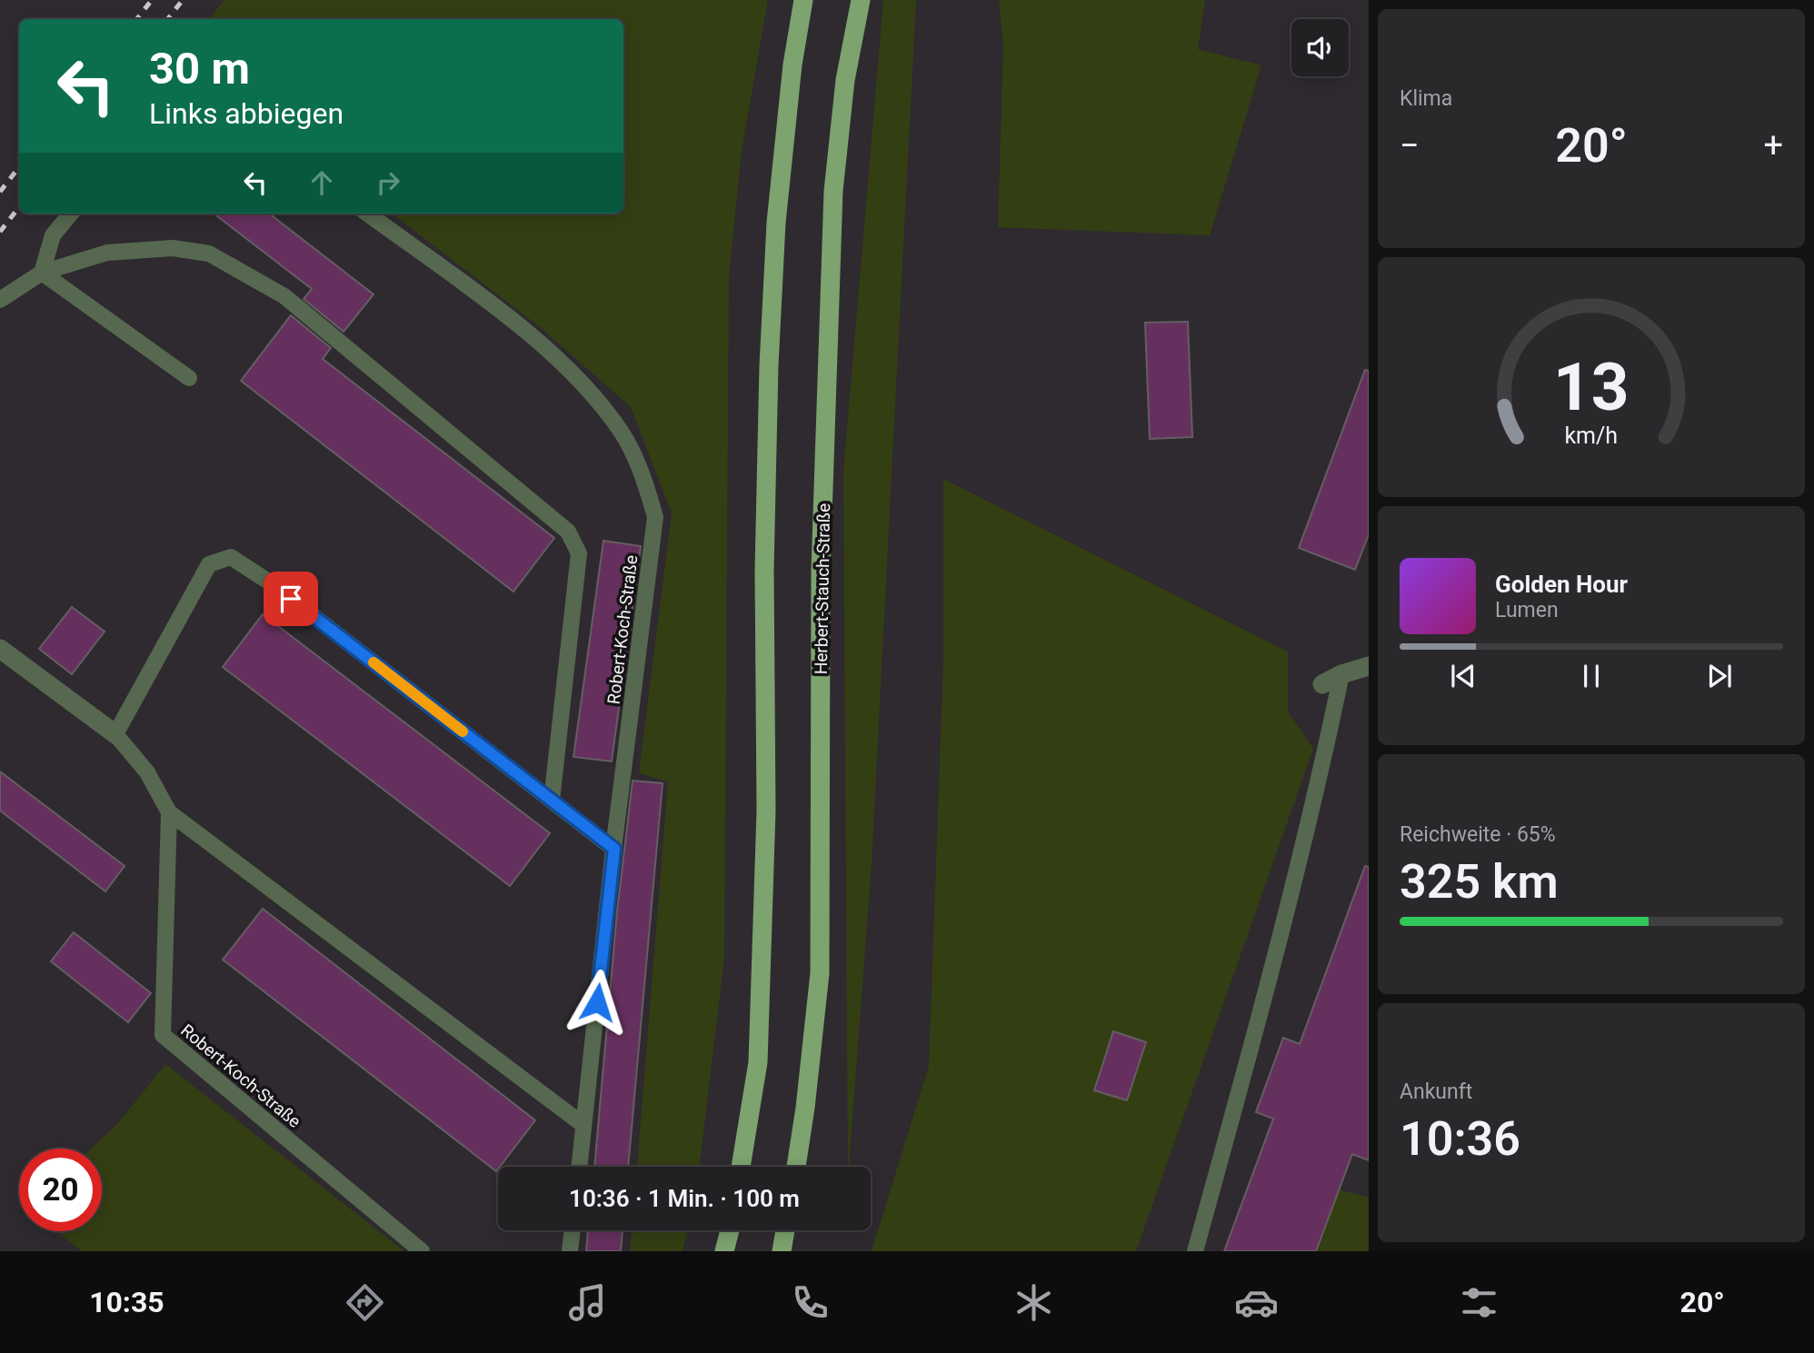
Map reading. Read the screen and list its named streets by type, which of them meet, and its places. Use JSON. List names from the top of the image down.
{
  "streets": {
    "main road": ["Herbert-Stauch-Straße"],
    "lane": ["Robert-Koch-Straße"]
  },
  "page": {
    "tile": [
      "Klima",
      ["Reichweite · 65%", "325 km"],
      ["Ankunft", "10:36"]
    ],
    "turn": ["30 m", "Links abbiegen"],
    "heat": ["−", "20°", "+"],
    "song": ["Golden Hour", "Lumen"],
    "limit": "20",
    "trip": "10:36 · 1 Min. · 100 m",
    "tabs": ["10:35", "20°"],
    "gauge": ["13", "km/h"]
  }
}
